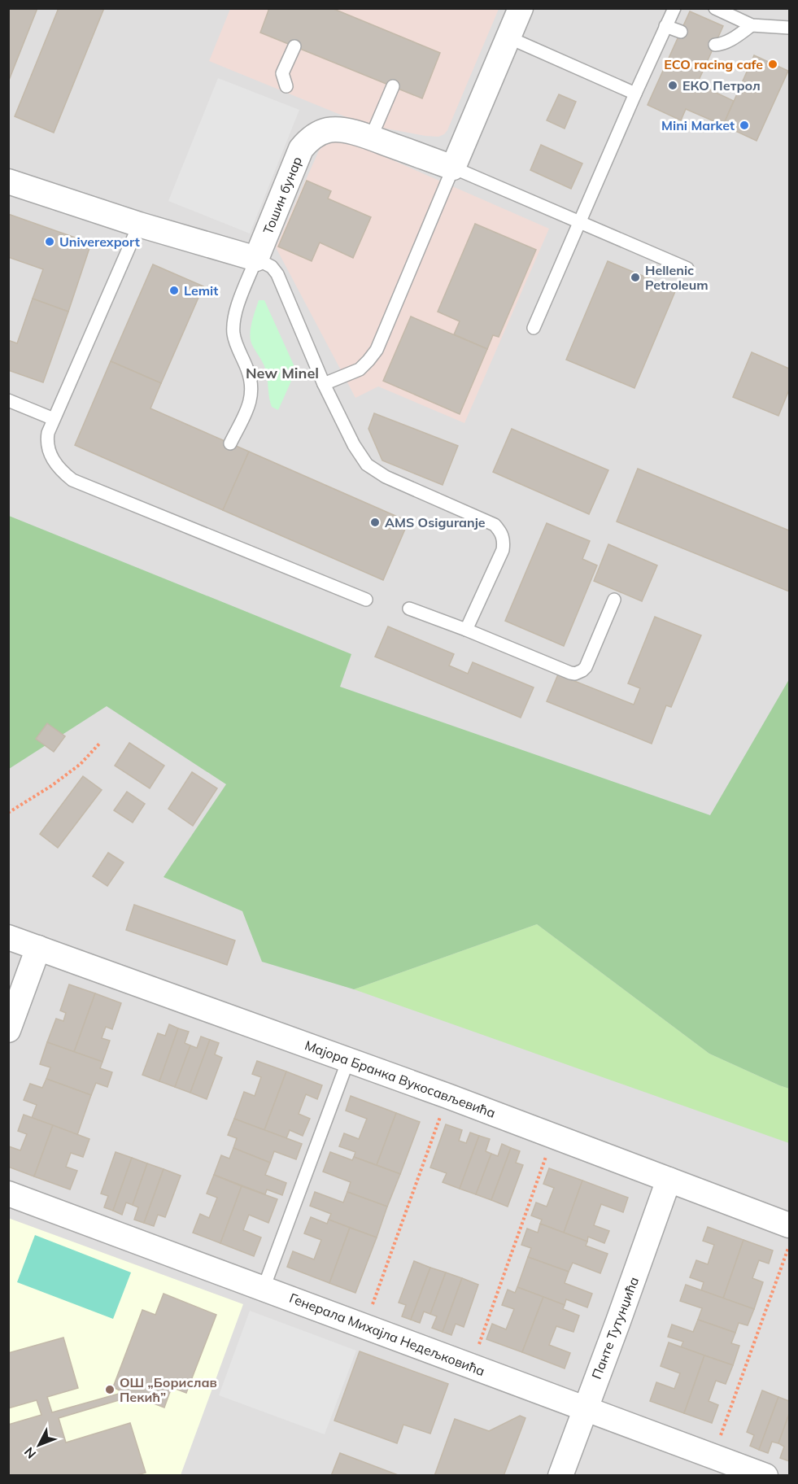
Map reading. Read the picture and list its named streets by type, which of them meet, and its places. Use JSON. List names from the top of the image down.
{
  "streets": {
    "street": [
      "Тошин бунар",
      "Мајора Бранка Вукосављевића",
      "Панте Тутунџића",
      "Генерала Михајла Недељковића"
    ]
  },
  "crossings": [
    ["Мајора Бранка Вукосављевића", "Панте Тутунџића"],
    ["Панте Тутунџића", "Генерала Михајла Недељковића"]
  ],
  "districts": ["New Minel"],
  "places": [
    "ECO racing cafe",
    "ЕКО Петрол",
    "Mini Market",
    "Univerexport",
    "Hellenic Petroleum",
    "Lemit",
    "AMS Osiguranje",
    "ОШ „Борислав Пекић”"
  ],
  "north": "bottom left"
}
